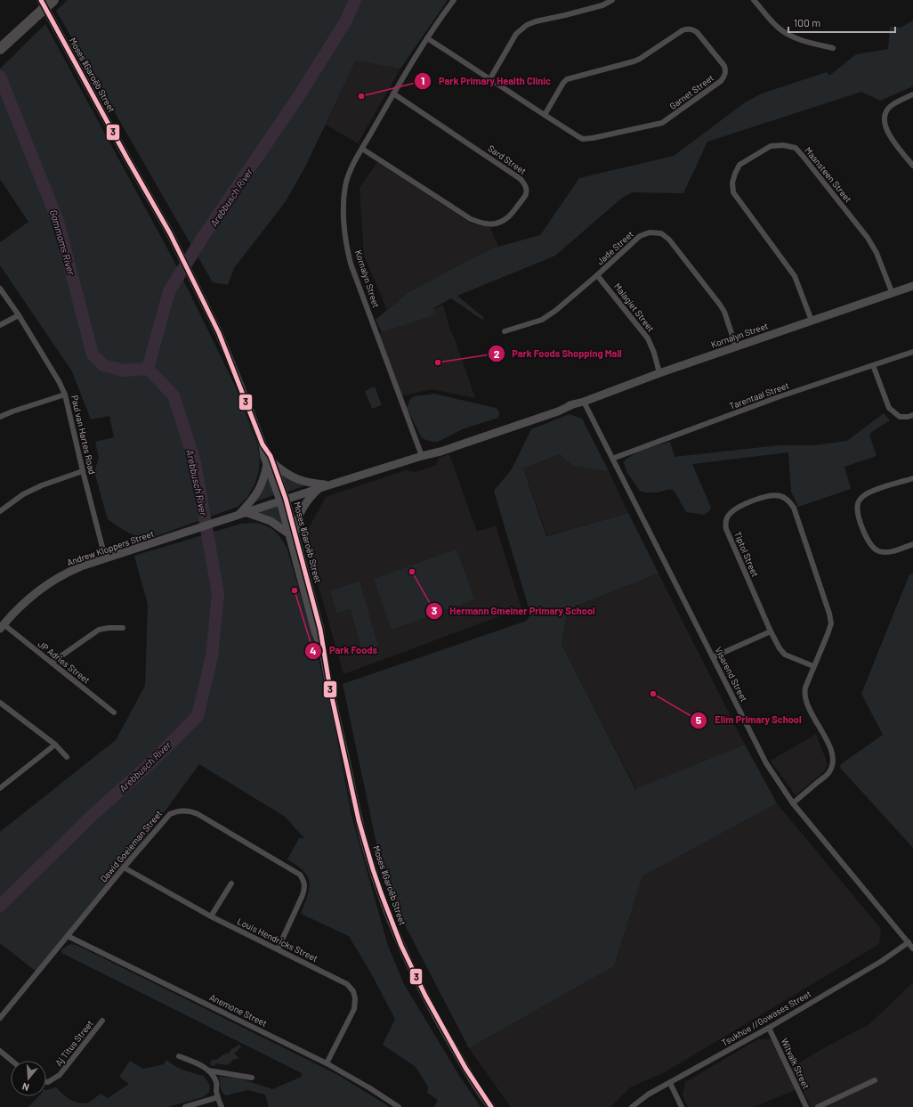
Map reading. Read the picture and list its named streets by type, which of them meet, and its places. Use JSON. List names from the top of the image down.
{
  "streets": {
    "main road": ["Moses ǁGaroëb Street", "Kornalyn Street", "Andrew Kloppers Street"],
    "street": [
      "Garnet Street",
      "Sard Street",
      "Maansteen Street",
      "Jade Street",
      "Malagiet Street",
      "Tarentaal Street",
      "Paul van Hartes Road",
      "Tiptol Street",
      "JP Adries Street",
      "Visarend Street",
      "Dawid Goeieman Street",
      "Louis Hendricks Street",
      "Anemone Street",
      "Tsukhoe //Gowases Street",
      "Aj Titus Street",
      "Witvalk Street"
    ]
  },
  "crossings": [
    ["Moses ǁGaroëb Street", "Kornalyn Street"],
    ["Garnet Street", "Kornalyn Street"],
    ["Sard Street", "Kornalyn Street"],
    ["Maansteen Street", "Kornalyn Street"],
    ["Jade Street", "Kornalyn Street"],
    ["Jade Street", "Malagiet Street"],
    ["Kornalyn Street", "Malagiet Street"],
    ["Kornalyn Street", "Visarend Street"],
    ["Tarentaal Street", "Visarend Street"],
    ["Paul van Hartes Road", "Andrew Kloppers Street"],
    ["Andrew Kloppers Street", "JP Adries Street"],
    ["Tiptol Street", "Visarend Street"],
    ["Visarend Street", "Tsukhoe //Gowases Street"],
    ["Dawid Goeieman Street", "Louis Hendricks Street"],
    ["Dawid Goeieman Street", "Anemone Street"],
    ["Louis Hendricks Street", "Anemone Street"],
    ["Tsukhoe //Gowases Street", "Witvalk Street"]
  ],
  "water": ["Arebbusch River", "Gammams River"],
  "places": [
    "Park Primary Health Clinic",
    "Park Foods Shopping Mall",
    "Hermann Gmeiner Primary School",
    "Park Foods",
    "Elim Primary School"
  ],
  "lines": ["transit line 3"],
  "scale_bar": "100 m",
  "north": "bottom"
}
